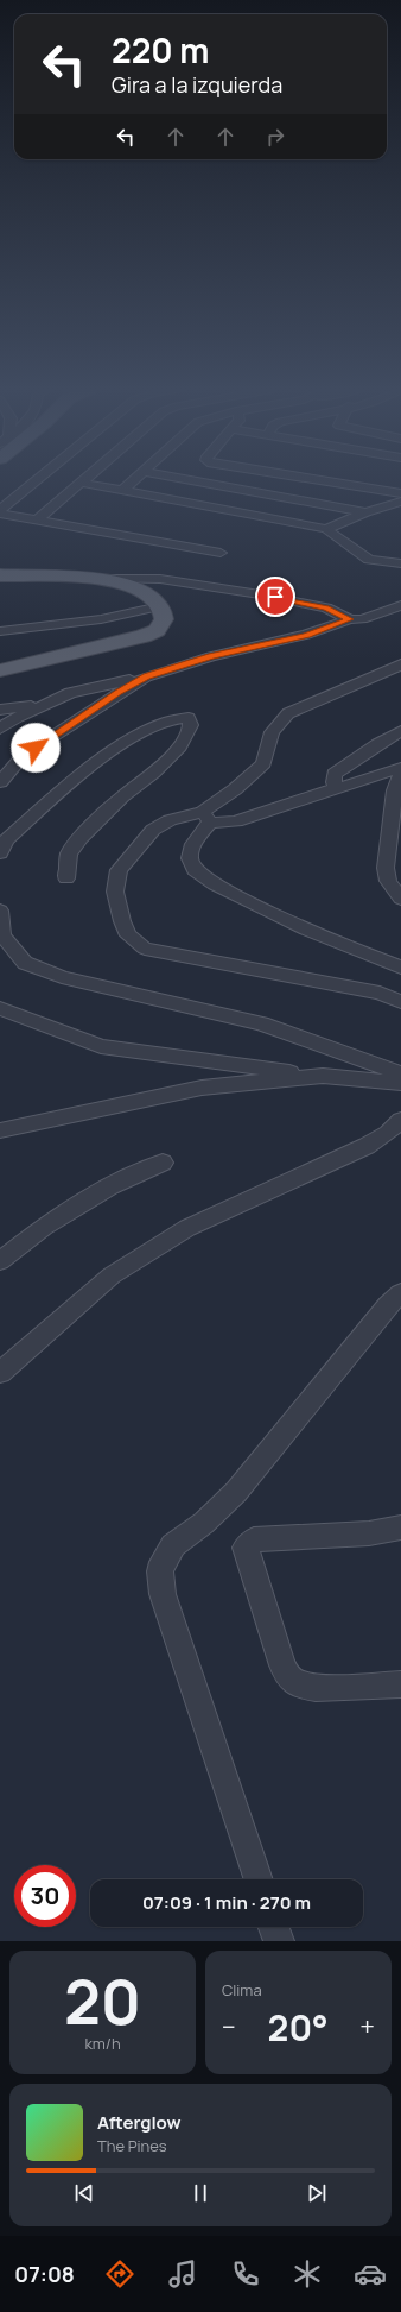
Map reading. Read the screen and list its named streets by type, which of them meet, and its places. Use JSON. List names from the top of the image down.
{
  "page": {
    "turn": ["220 m", "Gira a la izquierda"],
    "limit": "30",
    "trip": "07:09 · 1 min · 270 m",
    "tile": [
      ["20", "km/h"],
      "Clima"
    ],
    "heat": ["−", "20°", "+"],
    "song": ["Afterglow", "The Pines"],
    "tabs": "07:08"
  }
}
